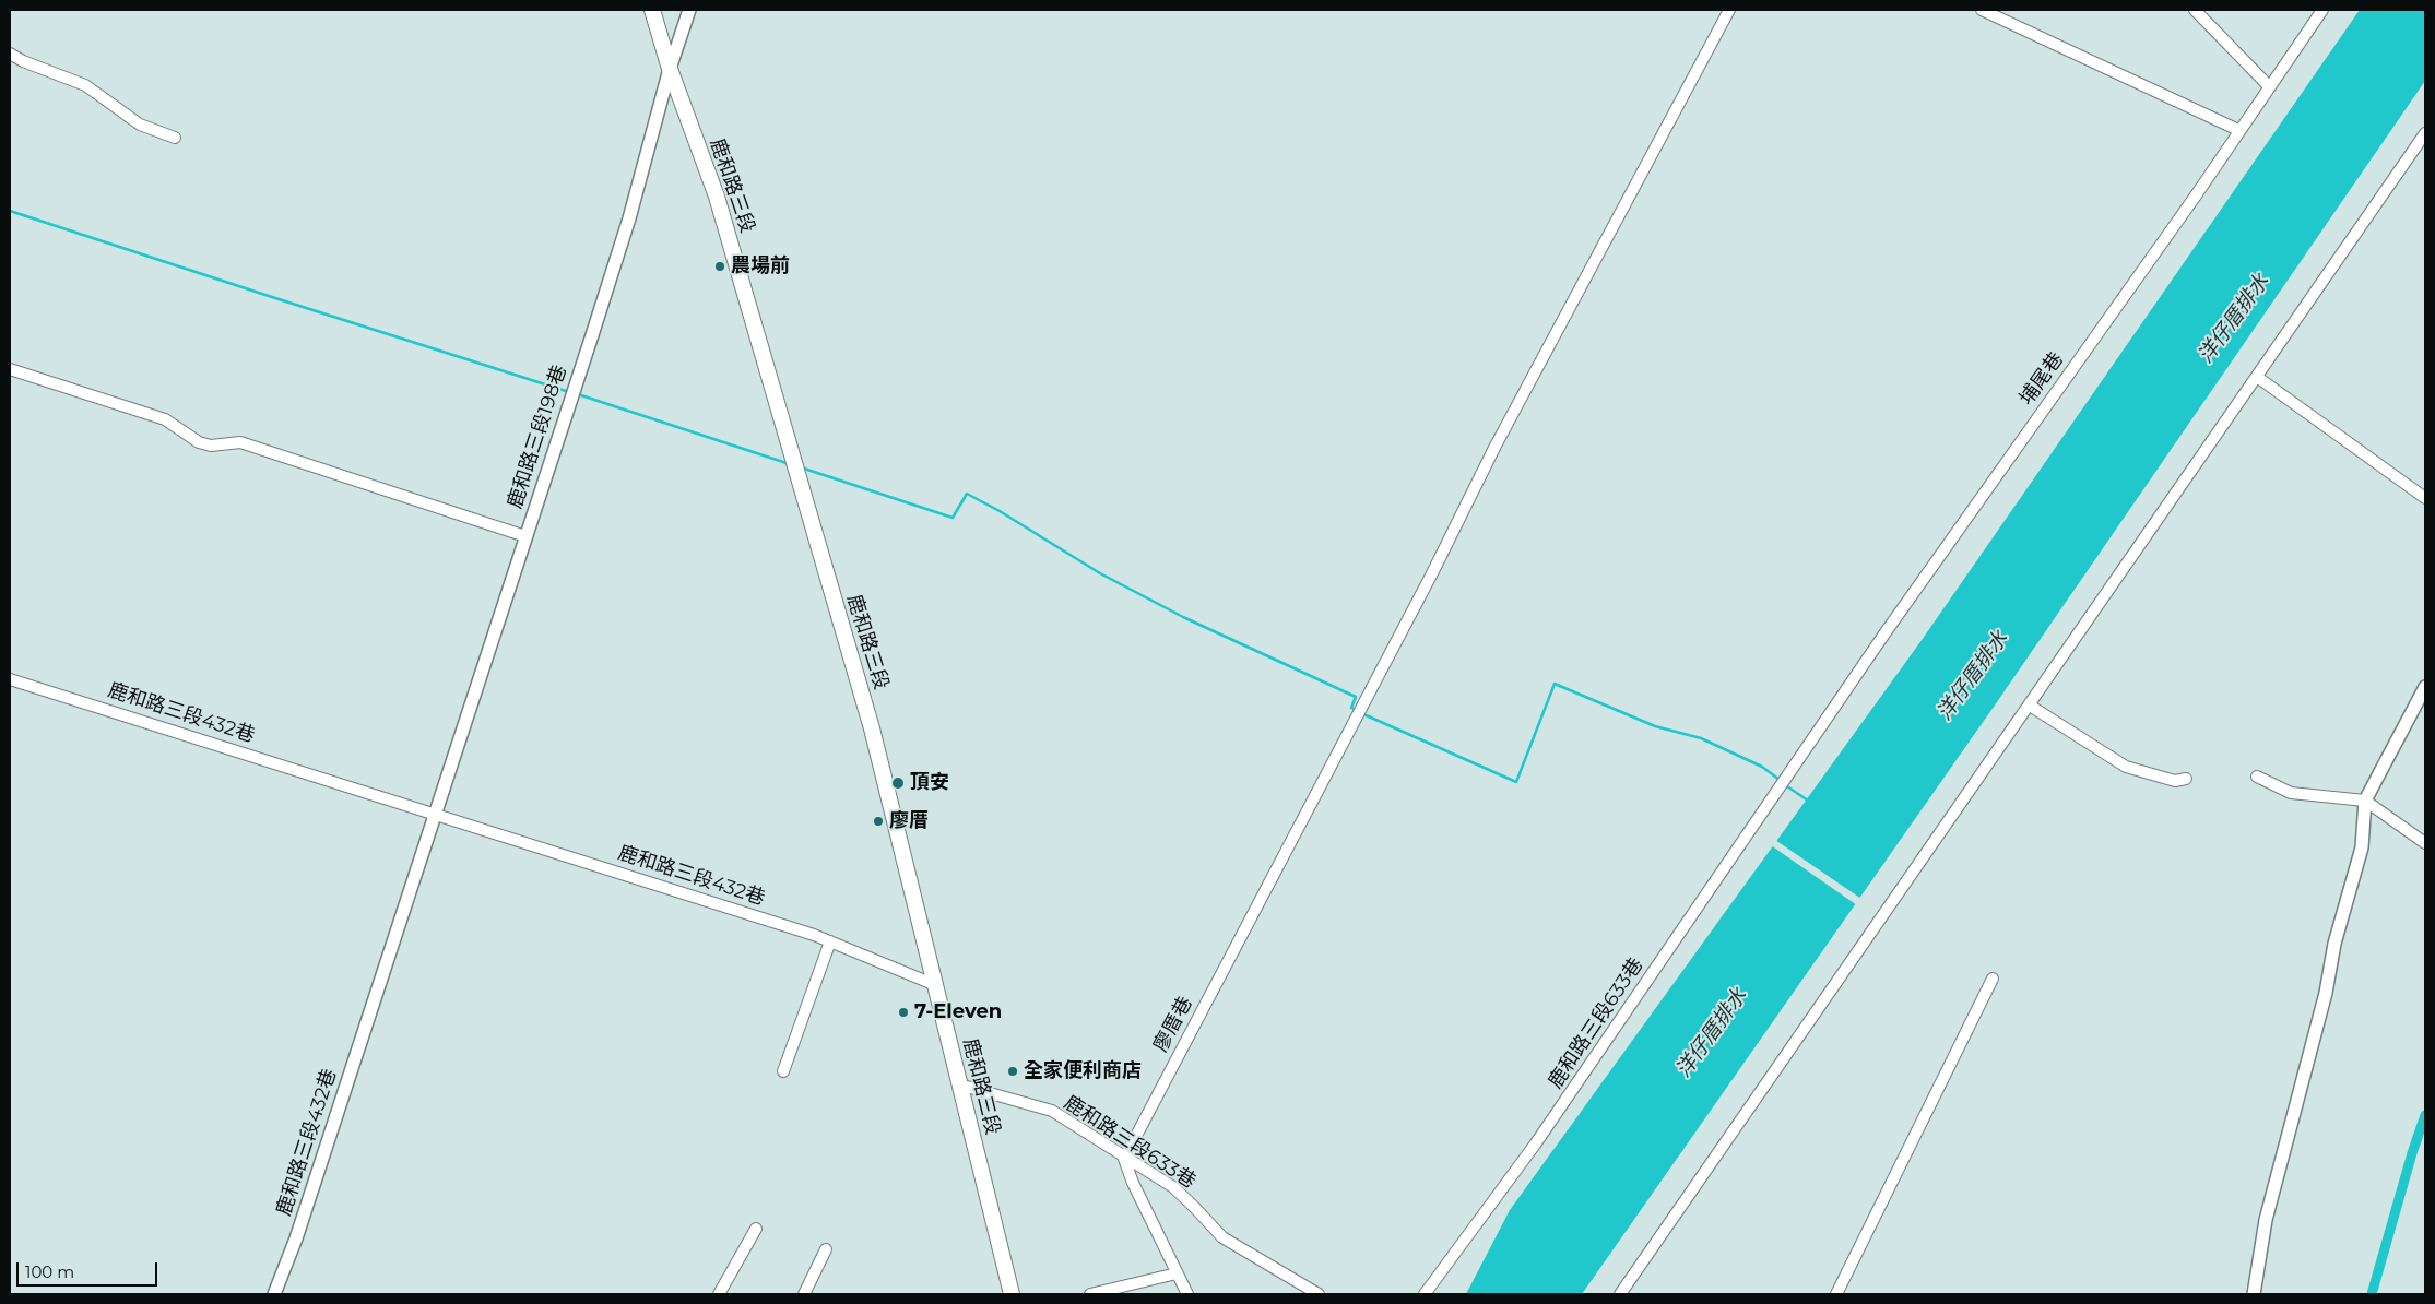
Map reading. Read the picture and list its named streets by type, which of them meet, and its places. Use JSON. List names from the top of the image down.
{
  "streets": {
    "main road": ["鹿和路三段"],
    "street": [
      "埔尾巷",
      "鹿和路三段198巷",
      "鹿和路三段432巷",
      "鹿和路三段633巷",
      "廖厝巷"
    ]
  },
  "crossings": [
    ["鹿和路三段", "鹿和路三段198巷"],
    ["鹿和路三段", "鹿和路三段432巷"],
    ["鹿和路三段", "鹿和路三段633巷"],
    ["埔尾巷", "鹿和路三段633巷"],
    ["鹿和路三段198巷", "鹿和路三段432巷"],
    ["鹿和路三段633巷", "廖厝巷"]
  ],
  "water": ["洋仔厝排水"],
  "places": [
    "農場前",
    "頂安",
    "廖厝",
    "7-Eleven",
    "全家便利商店"
  ],
  "scale_bar": "100 m"
}
